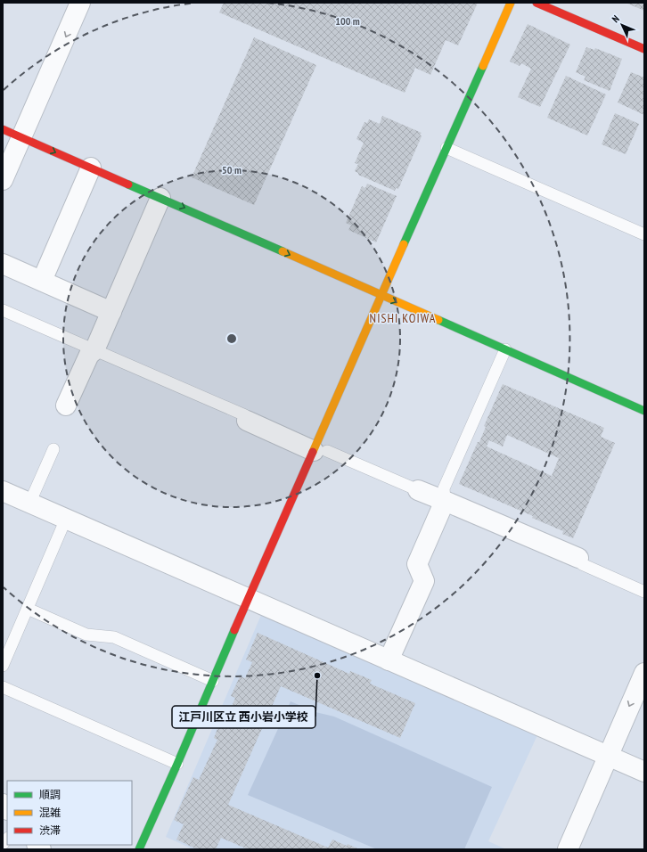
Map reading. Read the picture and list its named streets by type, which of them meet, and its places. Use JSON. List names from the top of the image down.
{
  "districts": ["NISHI KOIWA"],
  "places": ["江戸川区立 西小岩小学校"],
  "legend": ["順調", "混雑", "渋滞"],
  "north": "top left",
  "rings": ["100 m", "50 m"]
}
